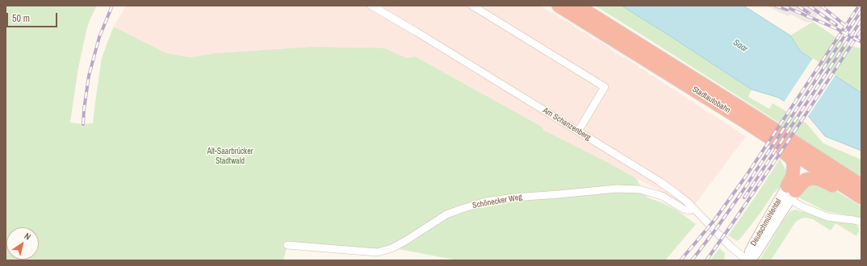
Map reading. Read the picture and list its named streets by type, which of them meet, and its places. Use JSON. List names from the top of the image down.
{
  "streets": {
    "highway": ["Stadtautobahn"],
    "main road": ["Deutschmühlental"],
    "street": ["Am Schanzenberg", "Schönecker Weg"]
  },
  "crossings": [
    ["Am Schanzenberg", "Schönecker Weg"],
    ["Am Schanzenberg", "Deutschmühlental"]
  ],
  "water": ["Saar"],
  "parks": ["Alt-Saarbrücker Stadtwald"],
  "scale_bar": "50 m",
  "north": "top right"
}
